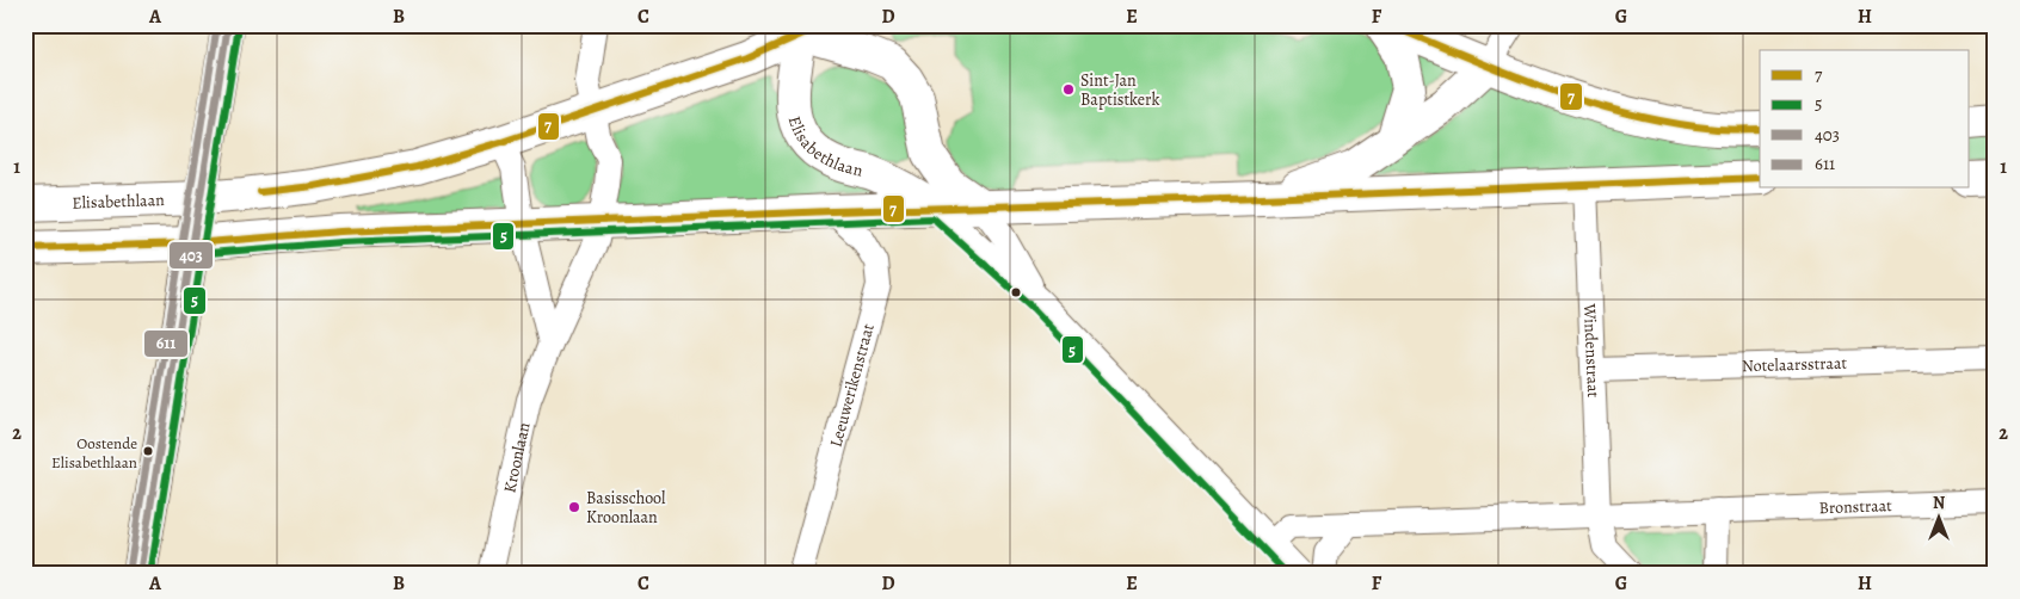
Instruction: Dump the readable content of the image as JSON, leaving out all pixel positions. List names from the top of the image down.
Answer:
{
  "streets": {
    "main road": ["Elisabethlaan"],
    "street": [
      "Windenstraat",
      "Notelaarsstraat",
      "Leeuwerikenstraat",
      "Kroonlaan",
      "Bronstraat"
    ]
  },
  "crossings": [
    ["Elisabethlaan", "Windenstraat"],
    ["Elisabethlaan", "Leeuwerikenstraat"],
    ["Elisabethlaan", "Kroonlaan"],
    ["Windenstraat", "Notelaarsstraat"],
    ["Windenstraat", "Bronstraat"]
  ],
  "places": ["Sint-Jan Baptistkerk", "Oostende Elisabethlaan", "Basisschool Kroonlaan"],
  "lines": [
    "transit line 7",
    "transit line 403",
    "transit line 611",
    "transit line 5"
  ],
  "legend": [
    "7",
    "5",
    "403",
    "611"
  ],
  "north": "top",
  "grid": {
    "columns": [
      "A",
      "B",
      "C",
      "D",
      "E",
      "F",
      "G",
      "H"
    ],
    "rows": ["1", "2"]
  }
}
